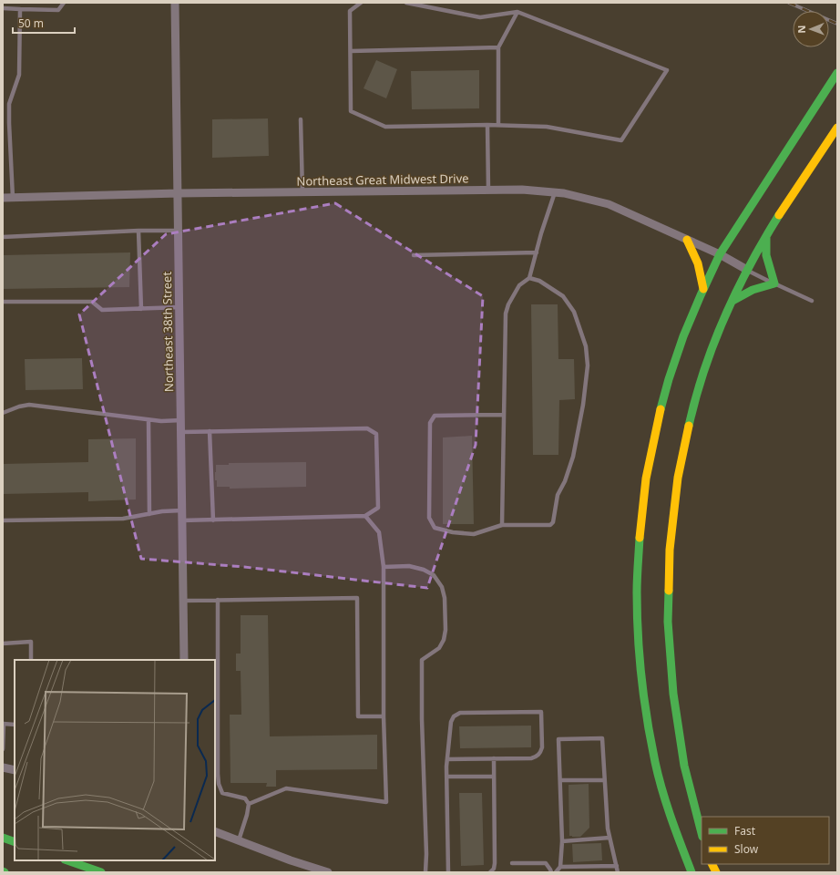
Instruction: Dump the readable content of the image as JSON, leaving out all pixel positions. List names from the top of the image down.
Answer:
{
  "streets": {
    "street": ["Northeast Great Midwest Drive", "Northeast 38th Street"]
  },
  "crossings": [
    ["Northeast Great Midwest Drive", "Northeast 38th Street"]
  ],
  "legend": ["Fast", "Slow"],
  "scale_bar": "50 m",
  "north": "left"
}
